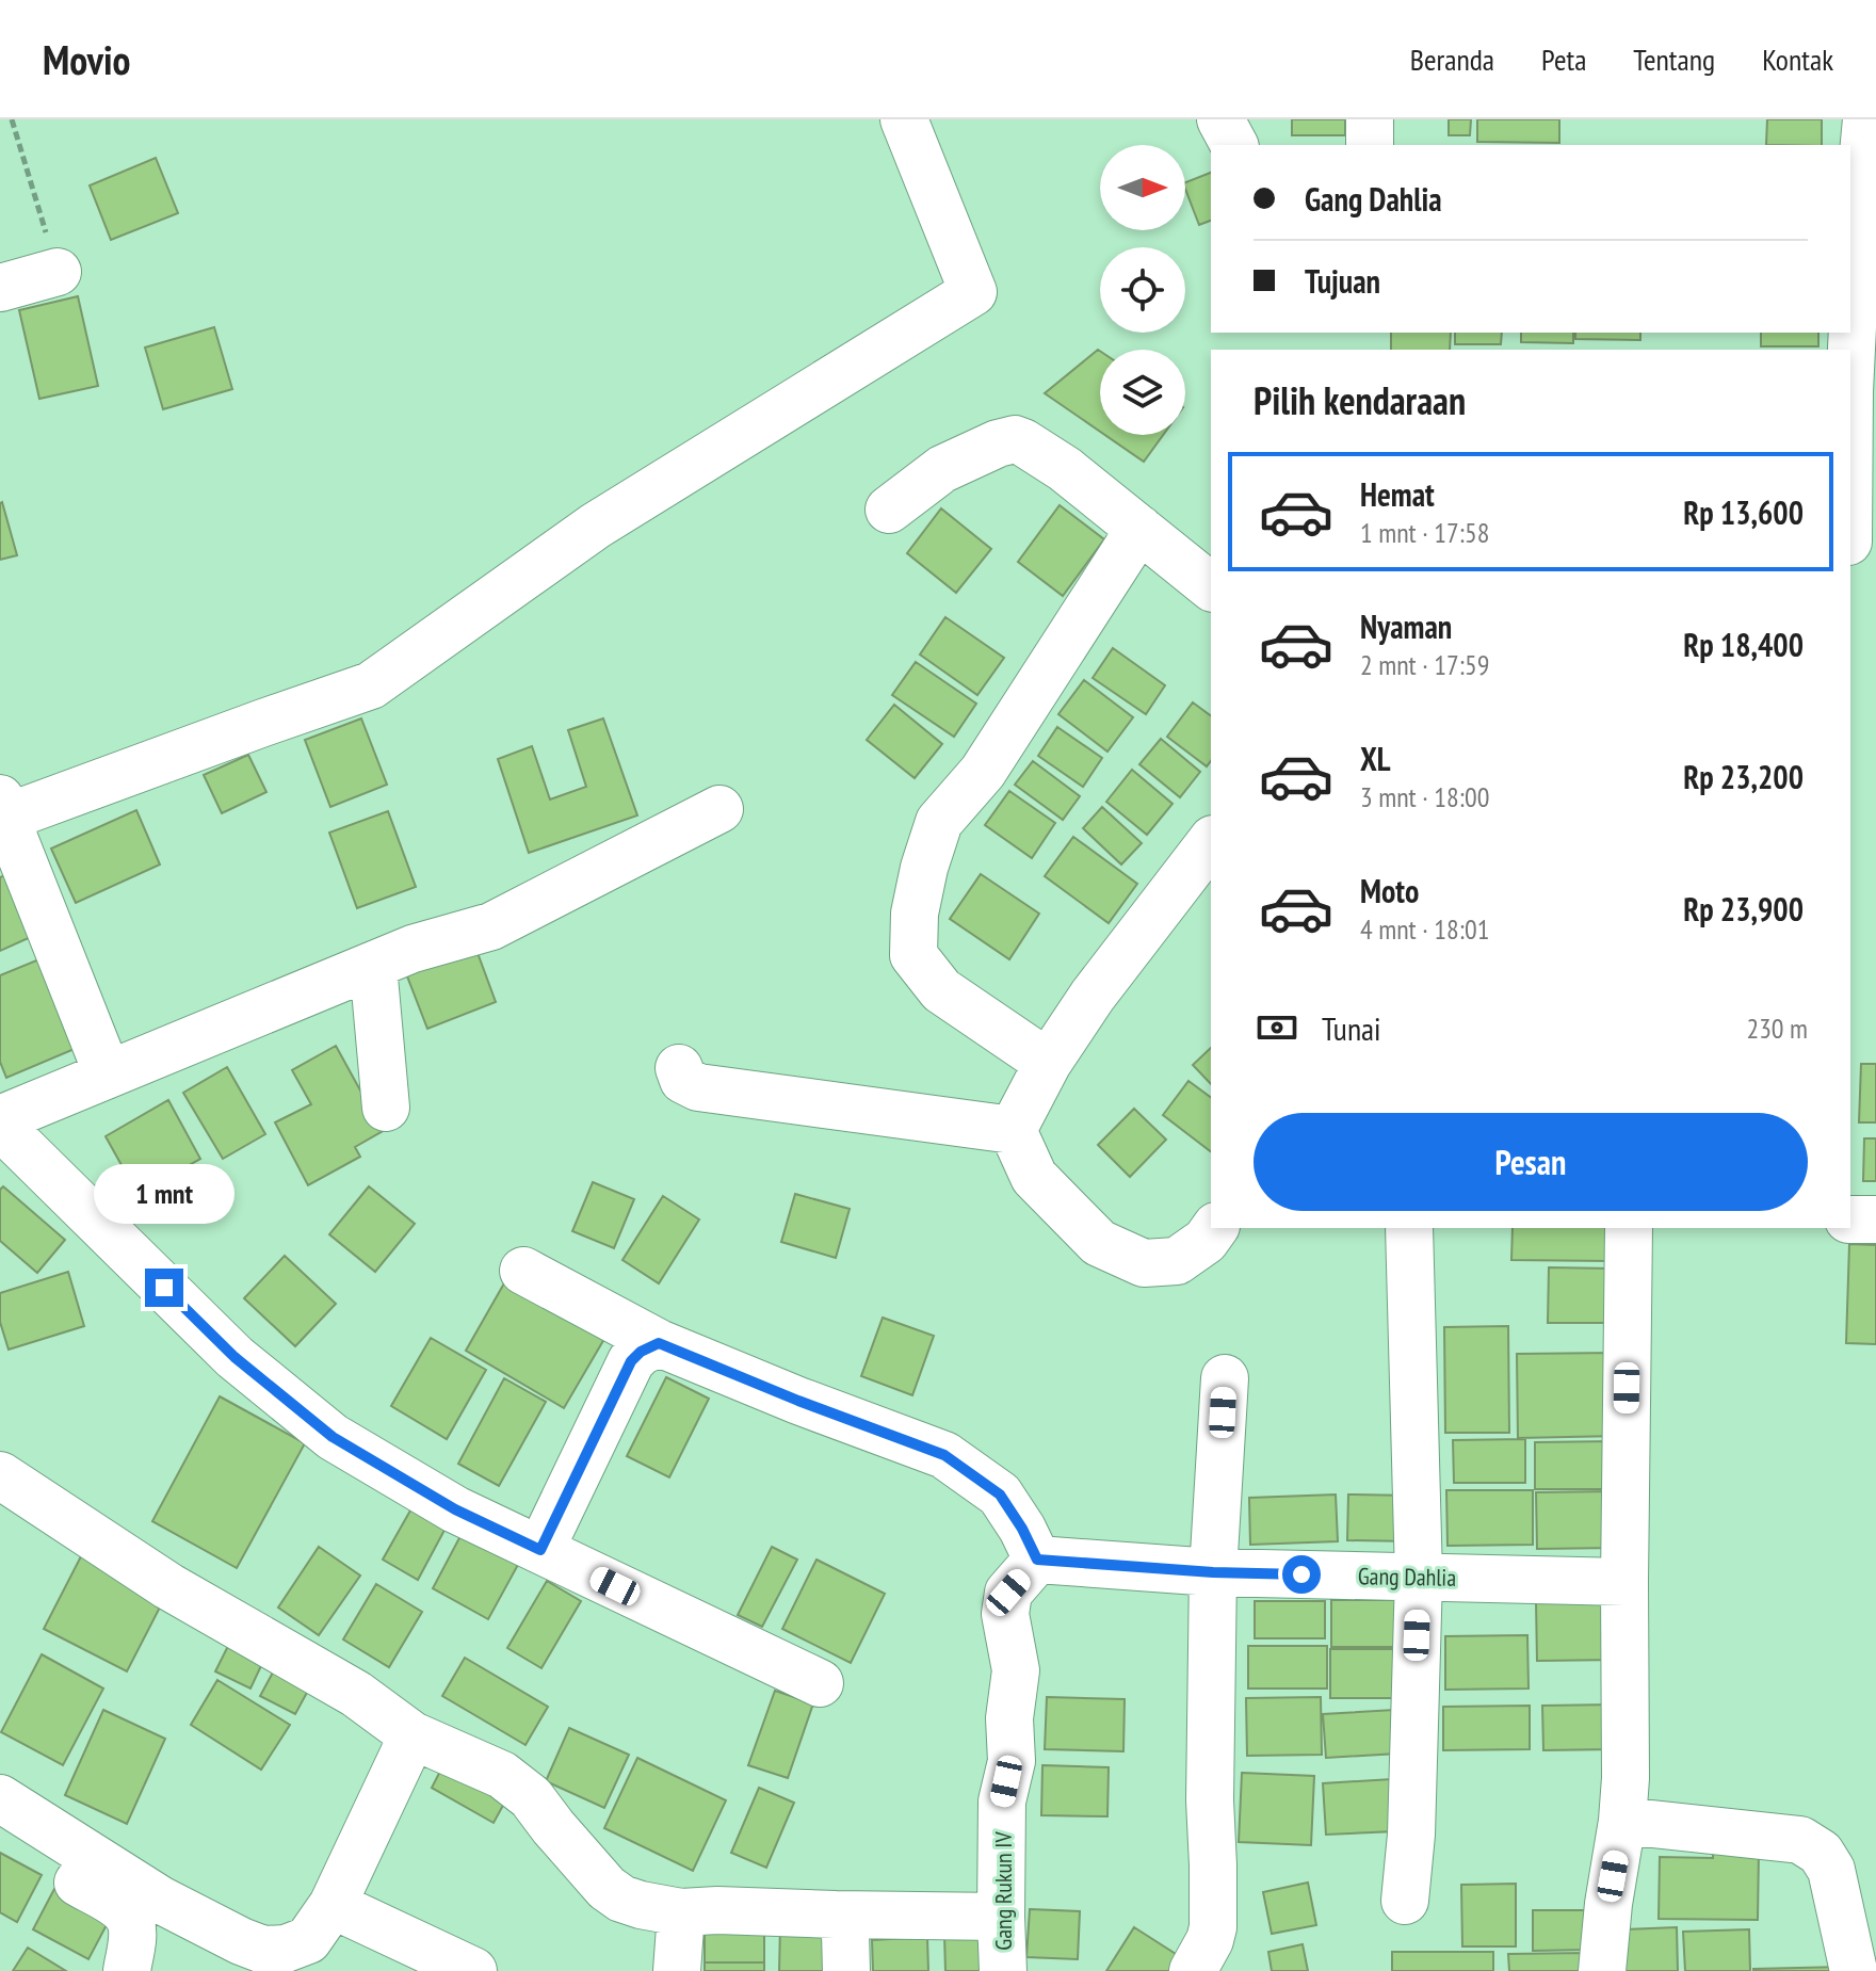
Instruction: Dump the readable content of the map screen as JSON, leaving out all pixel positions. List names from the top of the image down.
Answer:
{
  "streets": {
    "street": ["Gang Dahlia", "Gang Rukun IV"]
  },
  "crossings": [
    ["Gang Dahlia", "Gang Rukun IV"]
  ],
  "north": "right",
  "page": {
    "header": "Movio",
    "nav": [
      "Beranda",
      "Peta",
      "Tentang",
      "Kontak"
    ],
    "banner": ["Gang Dahlia", "Tujuan"],
    "heading": "Pilih kendaraan",
    "list": [
      {
        "name": "Hemat",
        "note": "1 mnt · 17:58",
        "value": "Rp 13,600"
      },
      {
        "name": "Nyaman",
        "note": "2 mnt · 17:59",
        "value": "Rp 18,400"
      },
      {
        "name": "XL",
        "note": "3 mnt · 18:00",
        "value": "Rp 23,200"
      },
      {
        "name": "Moto",
        "note": "4 mnt · 18:01",
        "value": "Rp 23,900"
      }
    ],
    "pay": ["Tunai", "230 m"],
    "buttons": "Pesan",
    "bubble": "1 mnt"
  }
}
